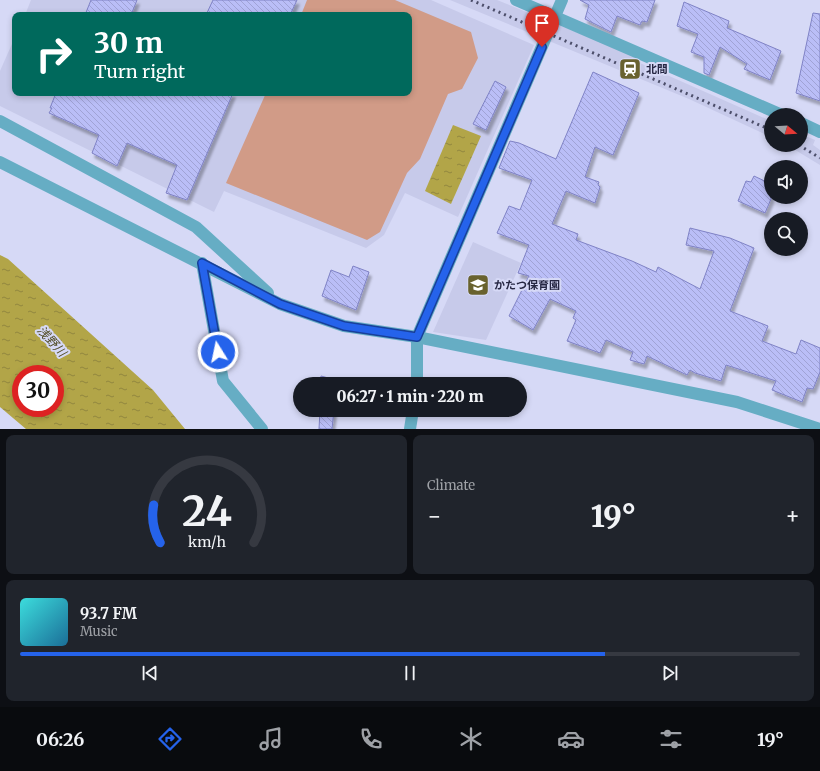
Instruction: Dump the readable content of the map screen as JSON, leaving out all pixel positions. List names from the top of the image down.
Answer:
{
  "water": ["浅野川"],
  "places": {
    "station": ["北間"],
    "school or university": ["かたつ保育園"]
  },
  "north": "right",
  "page": {
    "turn": ["30 m", "Turn right"],
    "limit": "30",
    "trip": "06:27 · 1 min · 220 m",
    "tile": "Climate",
    "heat": ["−", "19°", "+"],
    "song": ["93.7 FM", "Music"],
    "tabs": ["06:26", "19°"],
    "gauge": ["24", "km/h"]
  }
}
